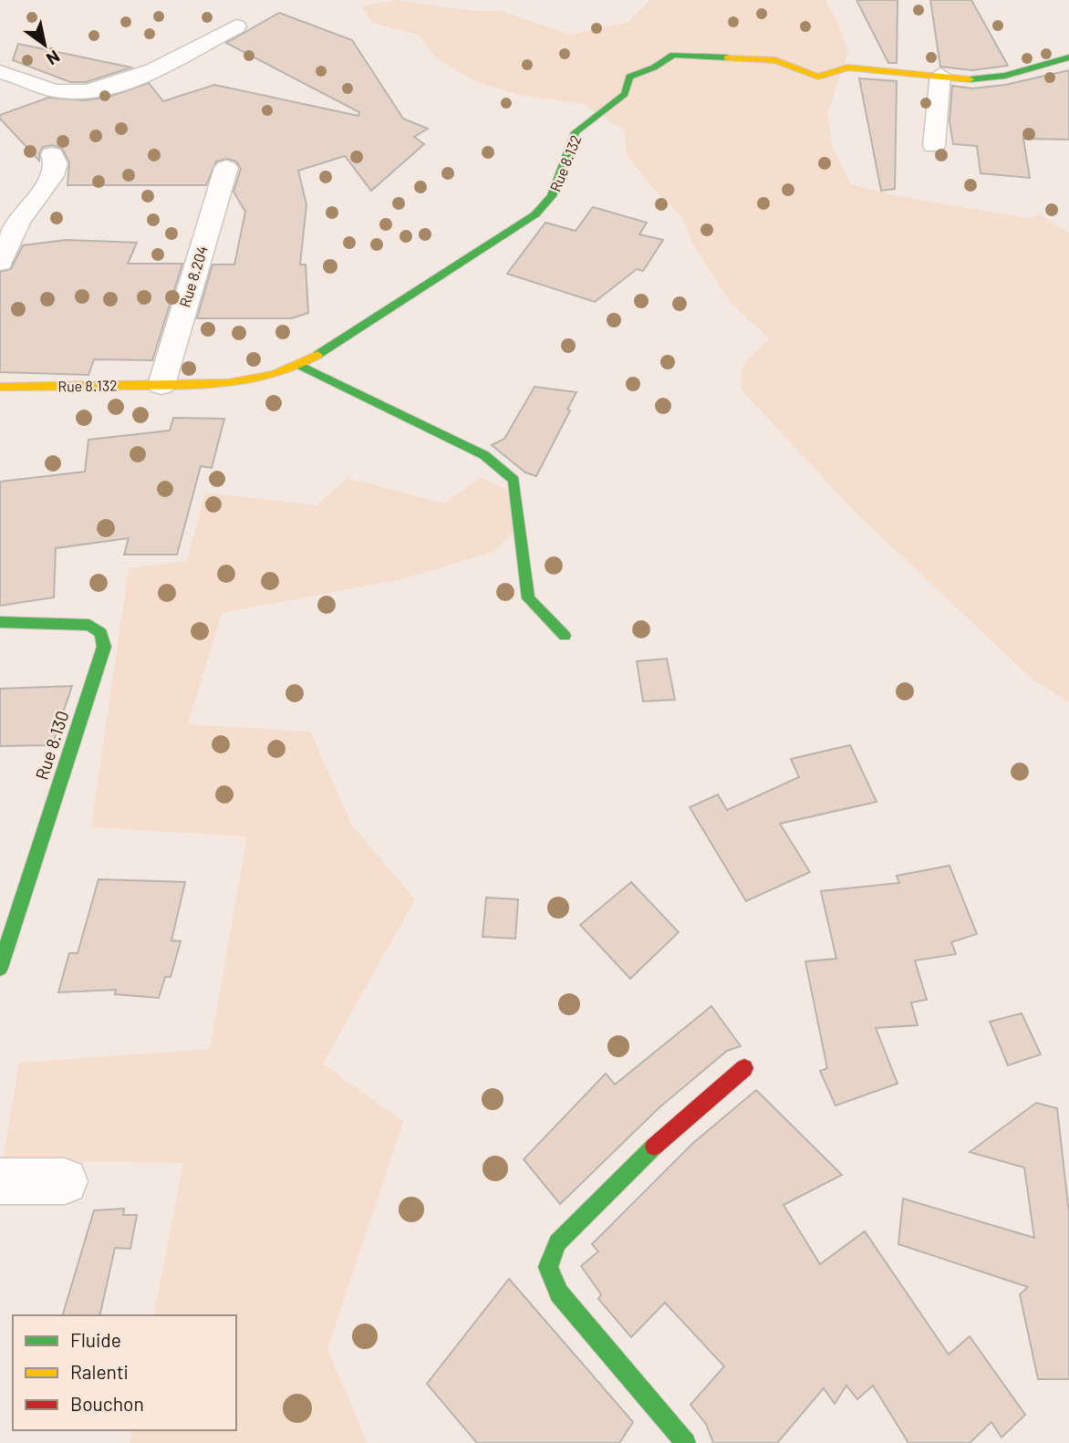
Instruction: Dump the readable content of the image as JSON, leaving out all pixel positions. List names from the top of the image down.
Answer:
{
  "streets": {
    "street": ["Rue 8.132", "Rue 8.204", "Rue 8.130"]
  },
  "crossings": [
    ["Rue 8.132", "Rue 8.204"]
  ],
  "legend": ["Fluide", "Ralenti", "Bouchon"],
  "north": "bottom right"
}
